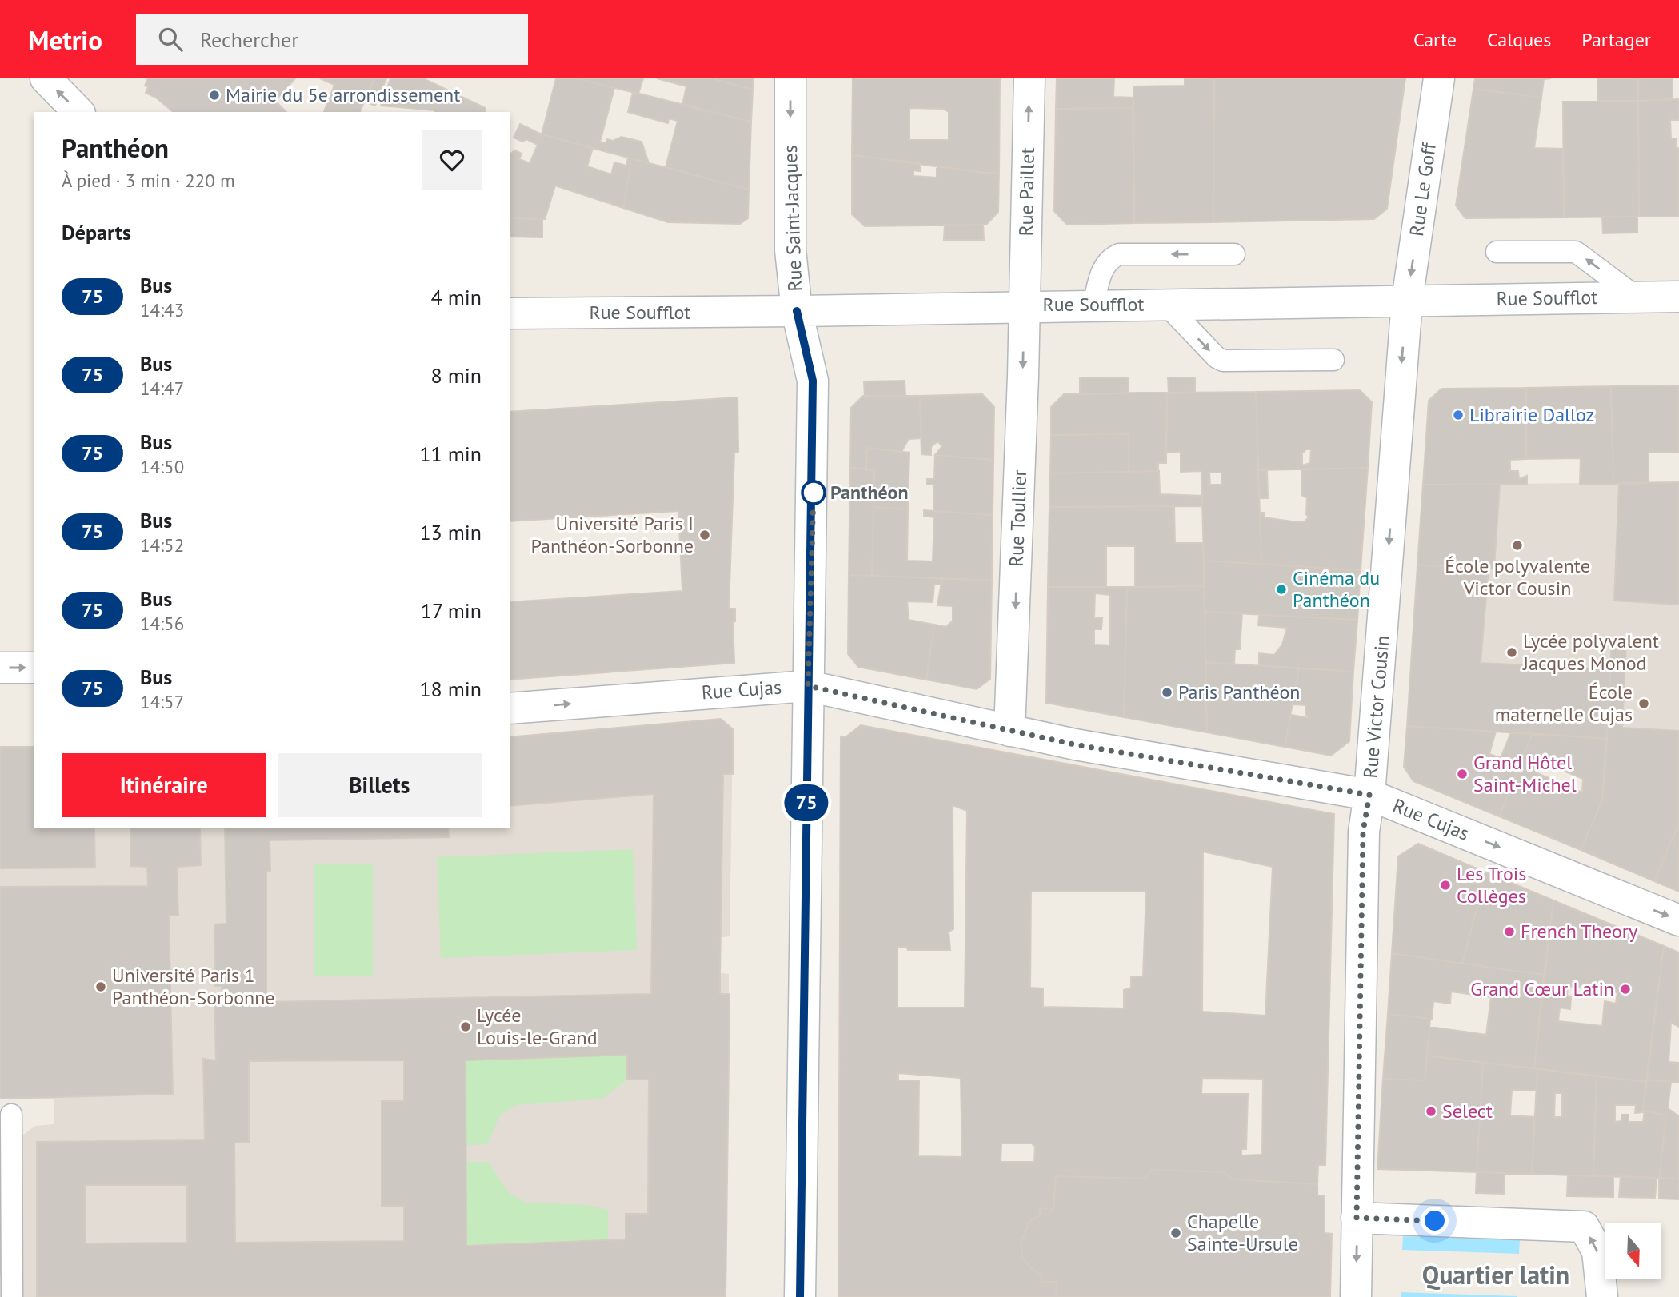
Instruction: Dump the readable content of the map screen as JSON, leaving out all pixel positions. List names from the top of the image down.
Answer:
{
  "streets": {
    "street": [
      "Rue Le Goff",
      "Rue Paillet",
      "Rue Saint-Jacques",
      "Rue Soufflot",
      "Rue Toullier",
      "Rue Cujas",
      "Rue Victor Cousin"
    ]
  },
  "crossings": [
    ["Rue Le Goff", "Rue Soufflot"],
    ["Rue Le Goff", "Rue Victor Cousin"],
    ["Rue Paillet", "Rue Soufflot"],
    ["Rue Paillet", "Rue Toullier"],
    ["Rue Saint-Jacques", "Rue Soufflot"],
    ["Rue Saint-Jacques", "Rue Cujas"],
    ["Rue Soufflot", "Rue Toullier"],
    ["Rue Soufflot", "Rue Victor Cousin"],
    ["Rue Toullier", "Rue Cujas"],
    ["Rue Cujas", "Rue Victor Cousin"]
  ],
  "one_way": [
    "Rue Le Goff",
    "Rue Paillet",
    "Rue Toullier",
    "Rue Cujas",
    "Rue Victor Cousin"
  ],
  "districts": ["Quartier latin"],
  "places": [
    "Mairie du 5e arrondissement",
    "Librairie Dalloz",
    "Panthéon",
    "Université Paris I Panthéon-Sorbonne",
    "École polyvalente Victor Cousin",
    "Cinéma du Panthéon",
    "Lycée polyvalent Jacques Monod",
    "Paris Panthéon",
    "École maternelle Cujas",
    "Grand Hôtel Saint-Michel",
    "Les Trois Collèges",
    "French Theory",
    "Université Paris 1 Panthéon-Sorbonne",
    "Grand Cœur Latin",
    "Lycée Louis-le-Grand",
    "Select",
    "Chapelle Sainte-Ursule"
  ],
  "lines": ["bus line 75"],
  "north": "bottom",
  "page": {
    "header": "Metrio",
    "search": "Rechercher",
    "nav": ["Carte", "Calques", "Partager"],
    "on_map": "75",
    "heading": [
      ["Panthéon", "À pied · 3 min · 220 m"],
      "Départs"
    ],
    "list": [
      {
        "mark": "75",
        "name": "Bus",
        "note": "14:43",
        "value": "4 min"
      },
      {
        "mark": "75",
        "name": "Bus",
        "note": "14:47",
        "value": "8 min"
      },
      {
        "mark": "75",
        "name": "Bus",
        "note": "14:50",
        "value": "11 min"
      },
      {
        "mark": "75",
        "name": "Bus",
        "note": "14:52",
        "value": "13 min"
      },
      {
        "mark": "75",
        "name": "Bus",
        "note": "14:56",
        "value": "17 min"
      },
      {
        "mark": "75",
        "name": "Bus",
        "note": "14:57",
        "value": "18 min"
      }
    ],
    "buttons": ["Itinéraire", "Billets"]
  }
}
